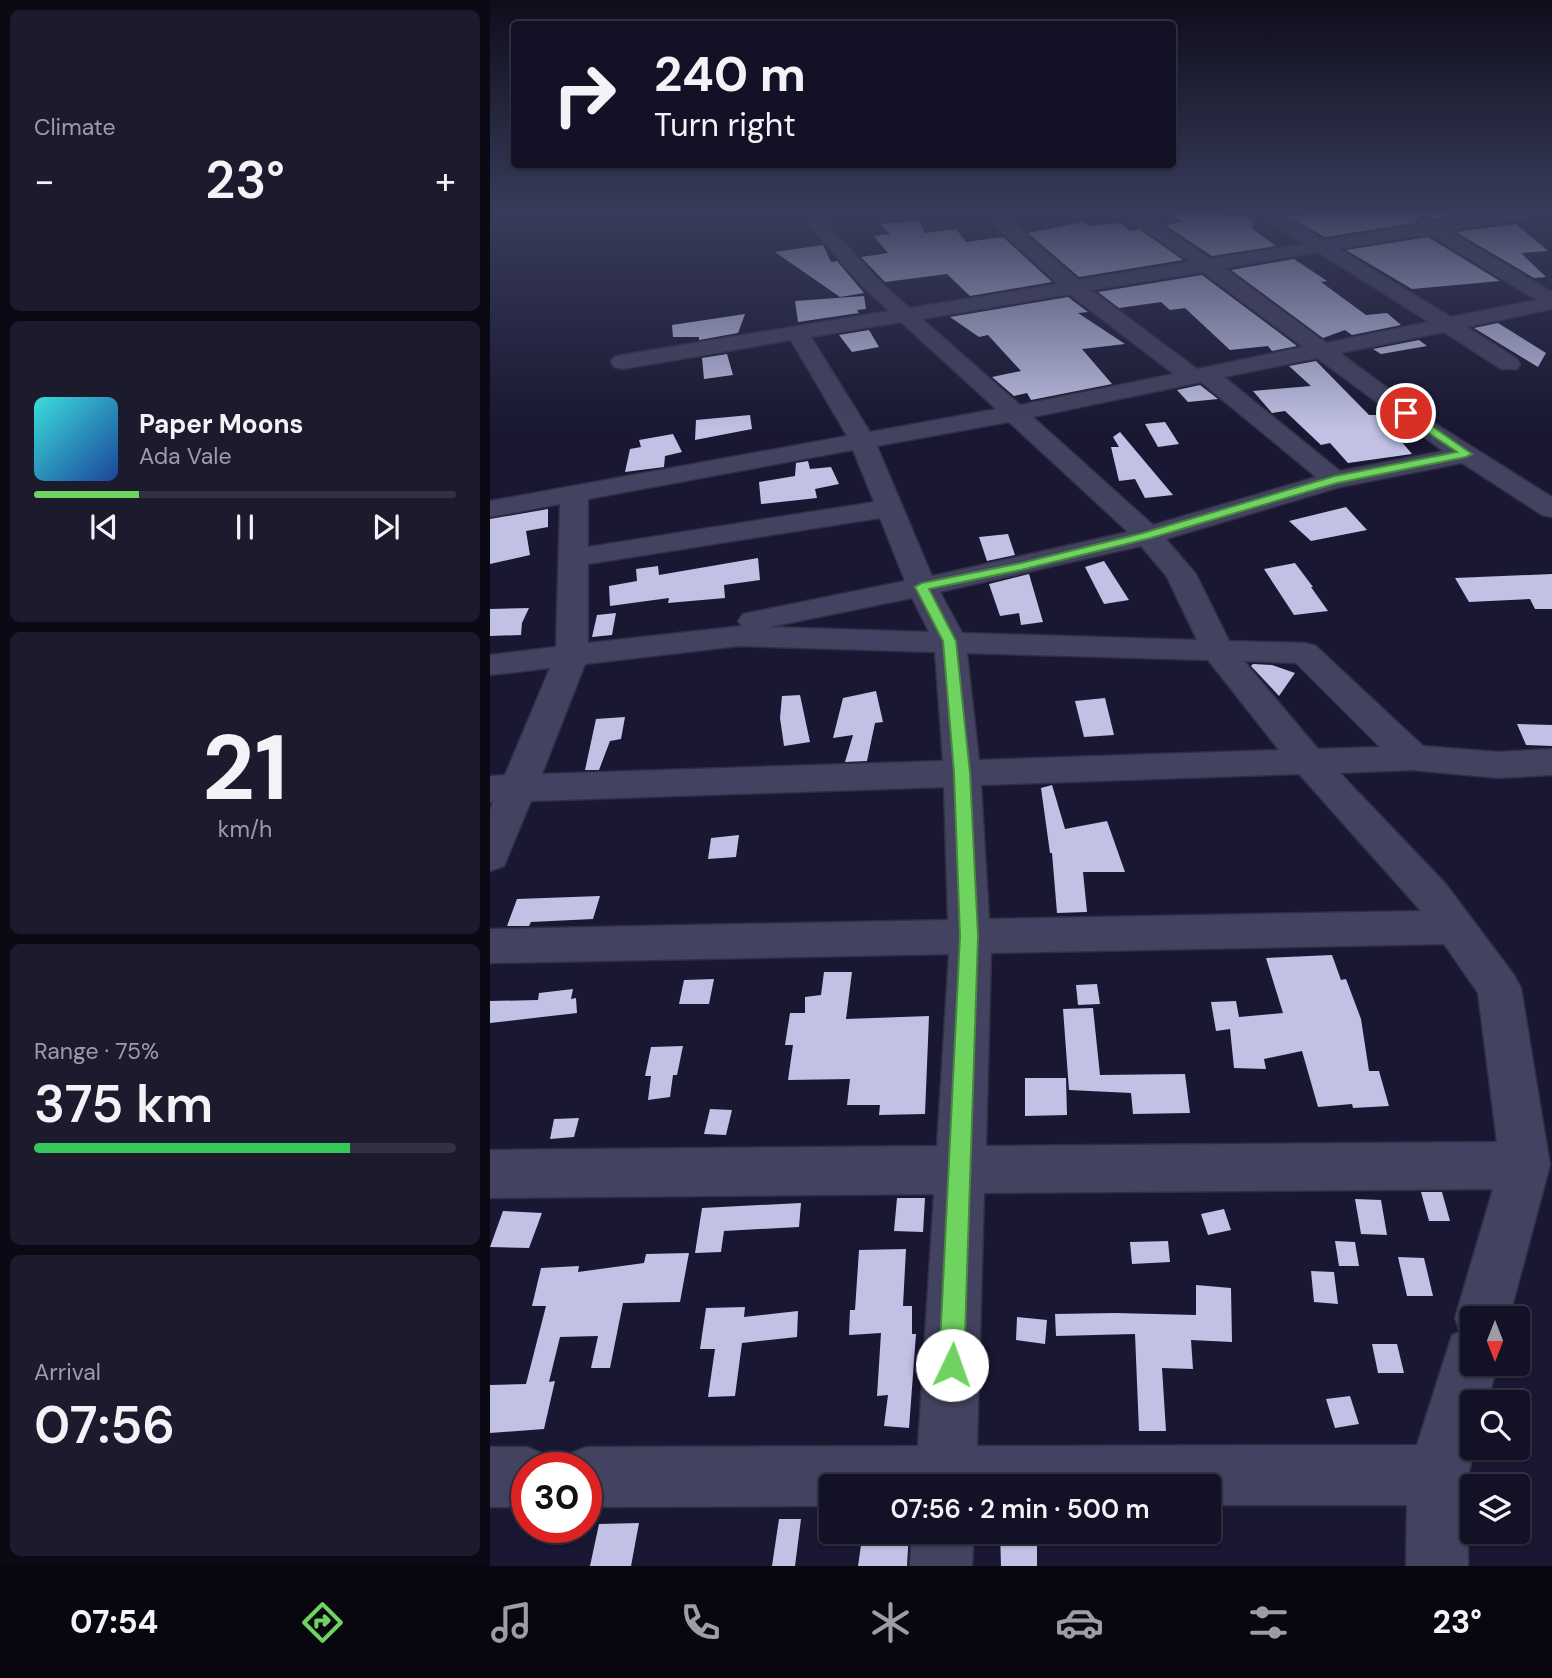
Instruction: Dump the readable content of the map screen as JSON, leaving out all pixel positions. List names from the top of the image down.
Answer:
{
  "north": "bottom",
  "page": {
    "tile": [
      "Climate",
      ["21", "km/h"],
      ["Range · 75%", "375 km"],
      ["Arrival", "07:56"]
    ],
    "turn": ["240 m", "Turn right"],
    "heat": ["−", "23°", "+"],
    "song": ["Paper Moons", "Ada Vale"],
    "limit": "30",
    "trip": "07:56 · 2 min · 500 m",
    "tabs": ["07:54", "23°"]
  }
}
